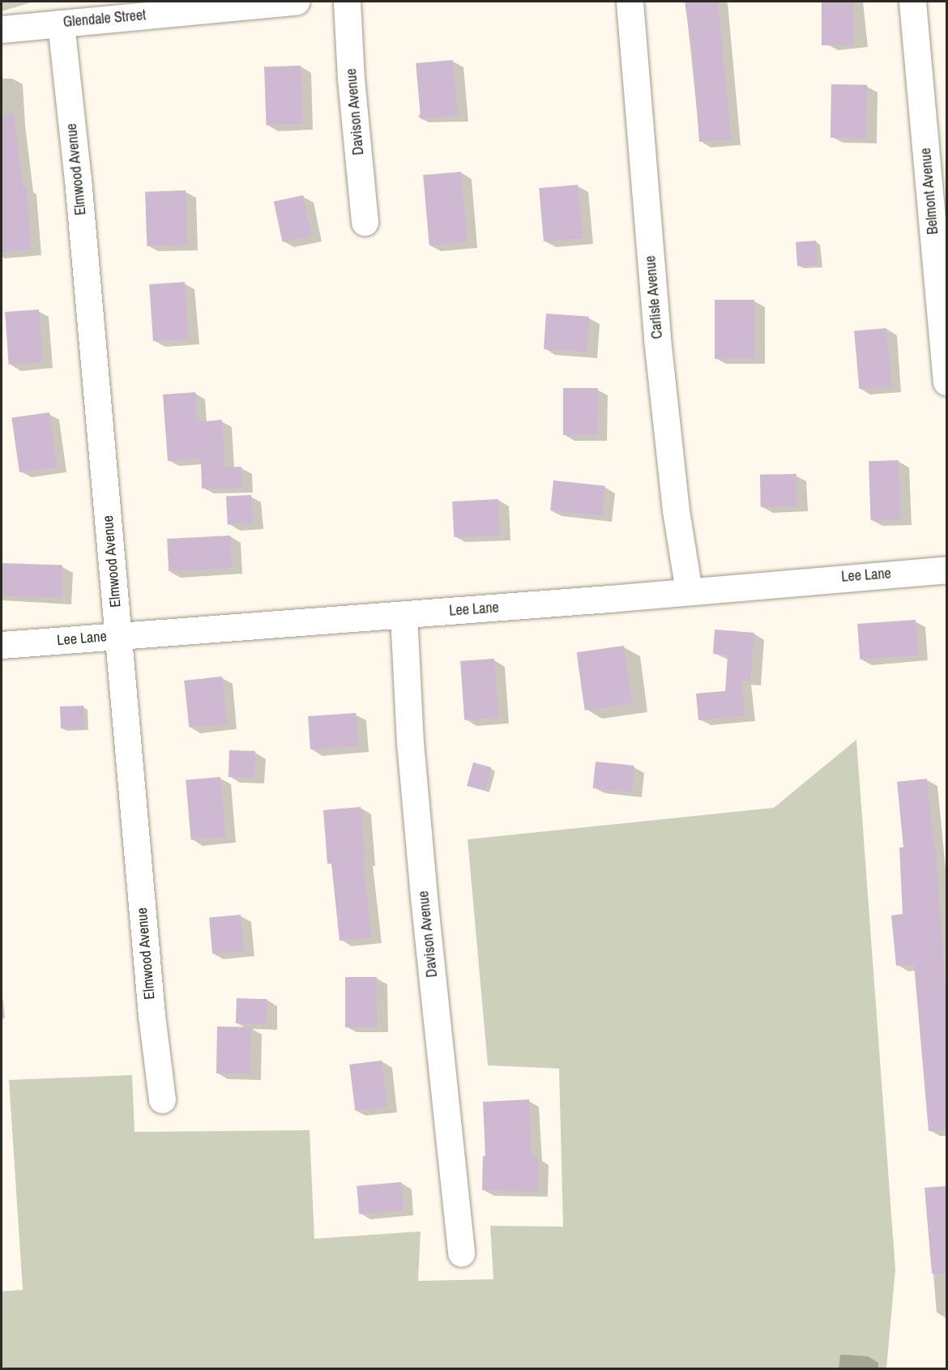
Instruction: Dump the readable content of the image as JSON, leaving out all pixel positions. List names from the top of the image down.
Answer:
{
  "streets": {
    "street": [
      "Glendale Street",
      "Davison Avenue",
      "Elmwood Avenue",
      "Belmont Avenue",
      "Carlisle Avenue",
      "Lee Lane"
    ]
  },
  "crossings": [
    ["Glendale Street", "Elmwood Avenue"],
    ["Davison Avenue", "Lee Lane"],
    ["Elmwood Avenue", "Lee Lane"],
    ["Carlisle Avenue", "Lee Lane"]
  ]
}
